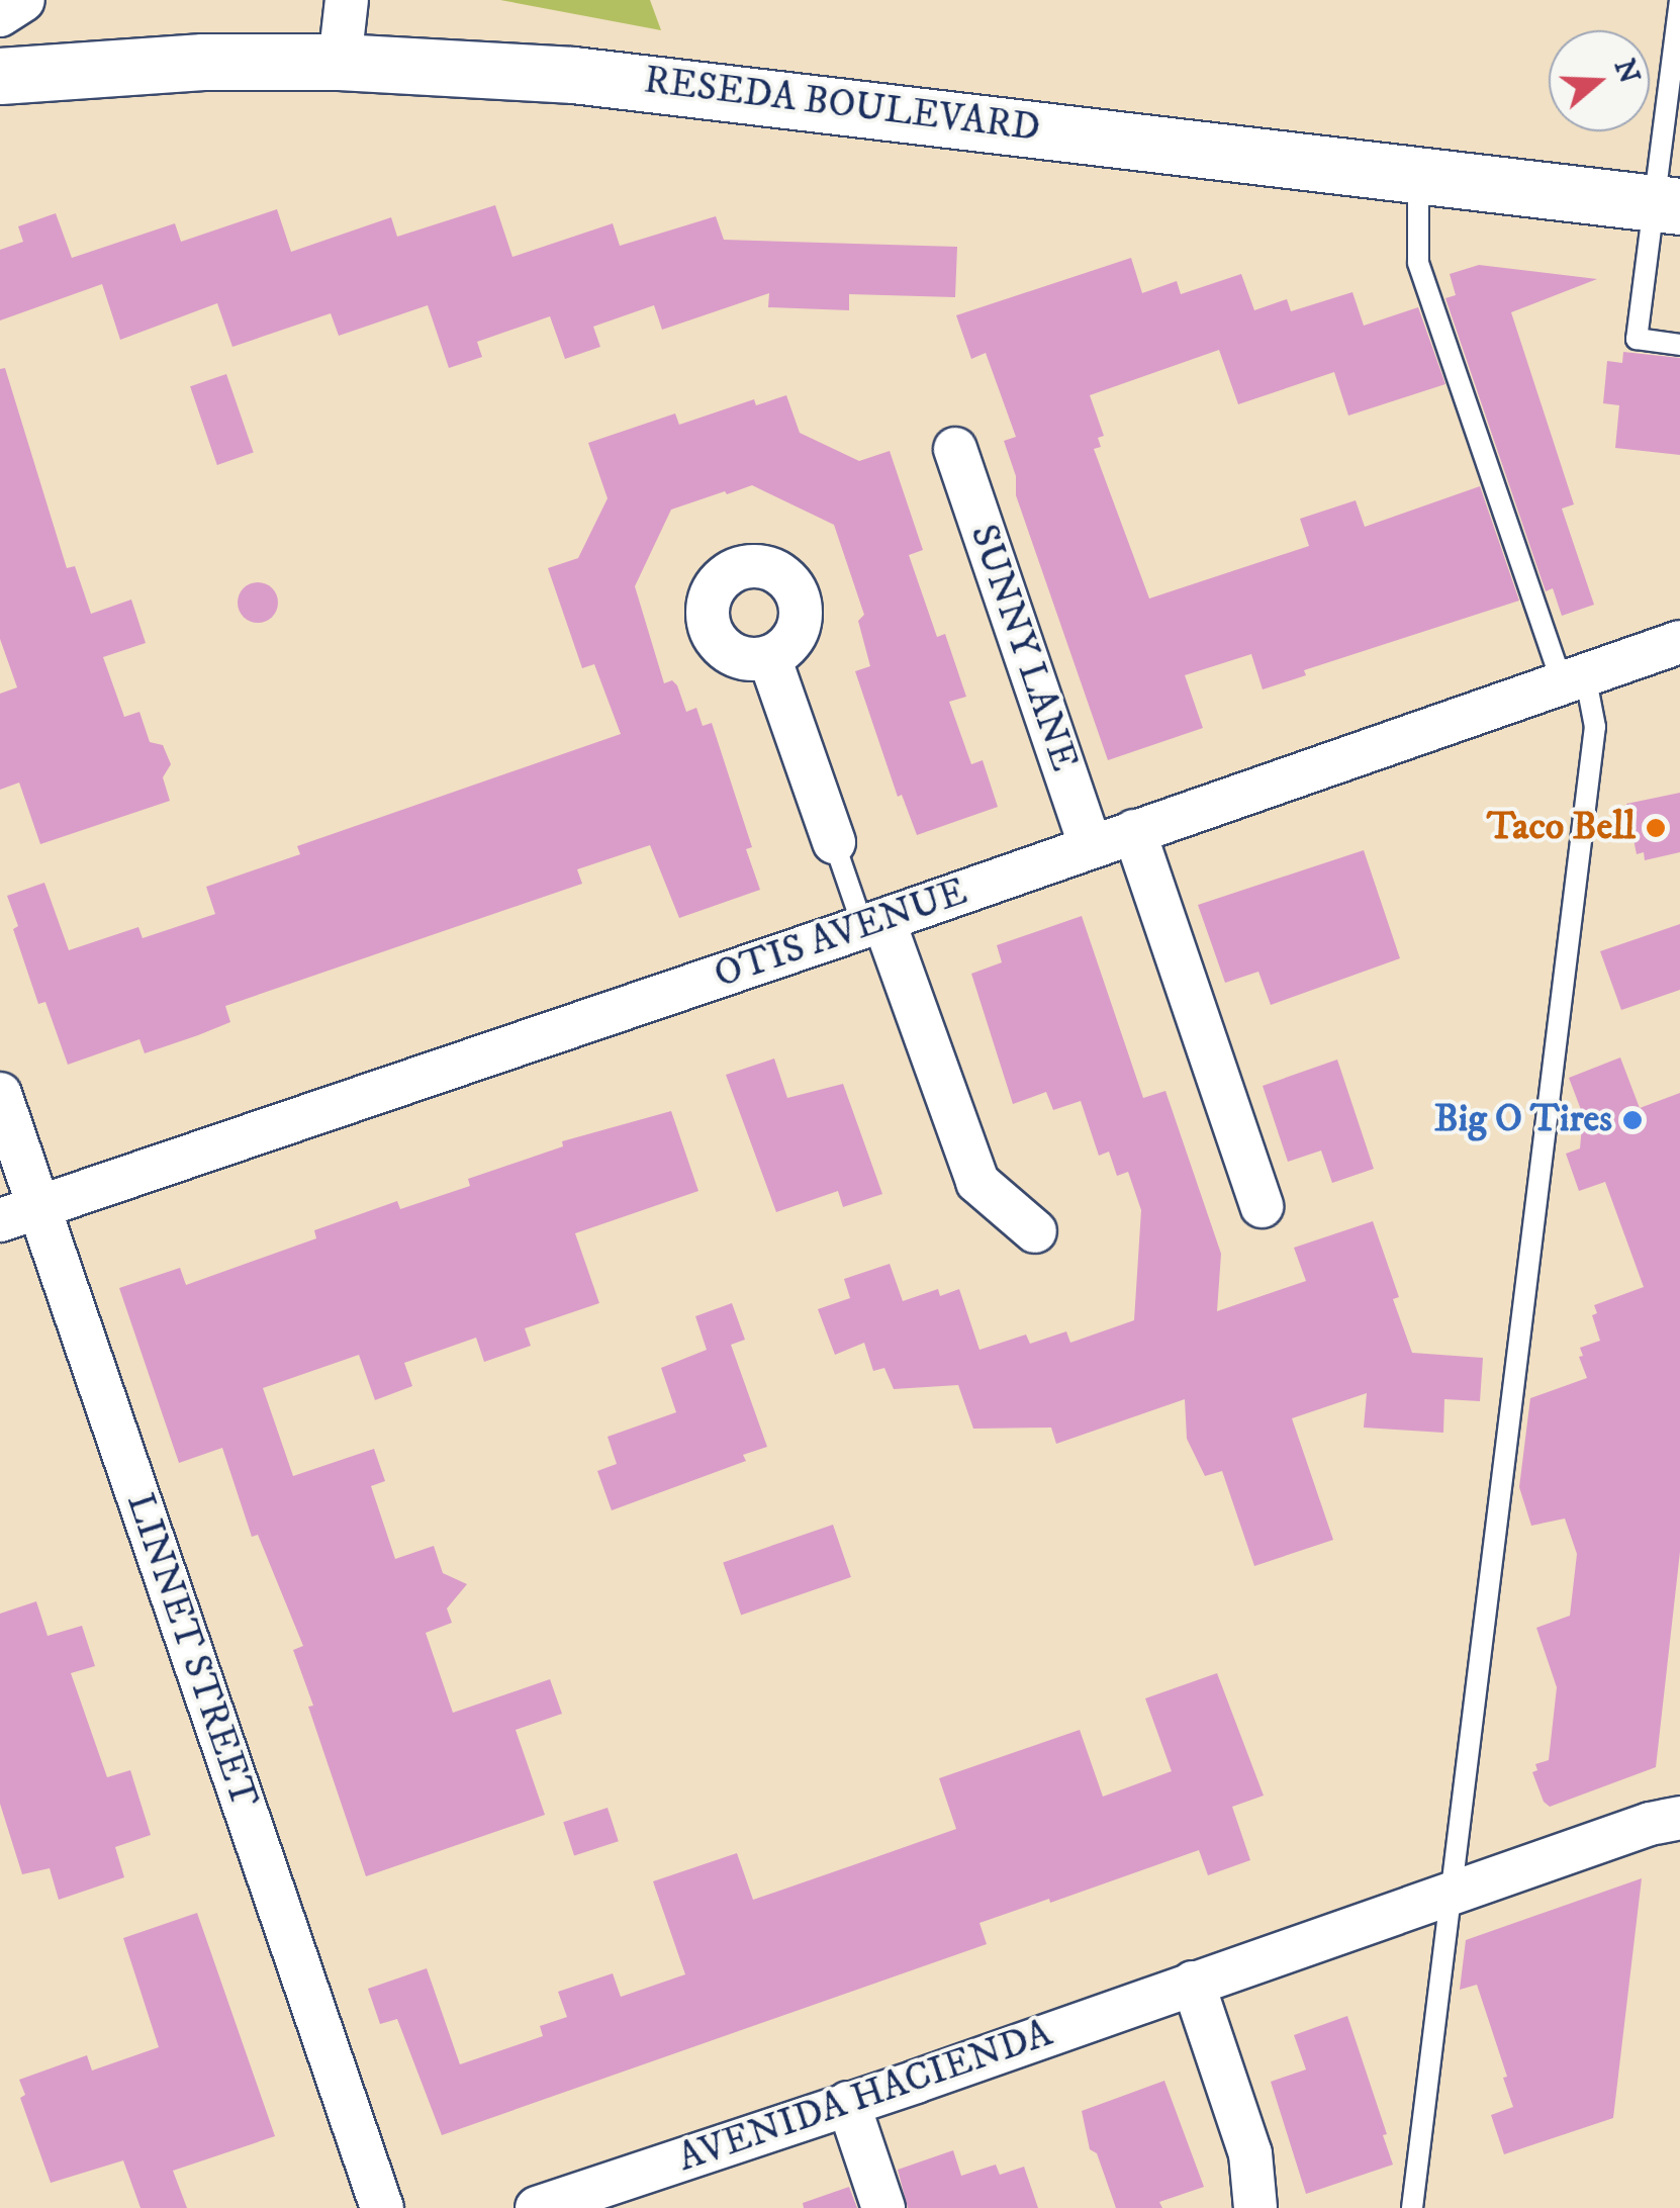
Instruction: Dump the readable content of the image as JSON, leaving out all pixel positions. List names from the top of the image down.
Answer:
{
  "streets": {
    "main road": ["RESEDA BOULEVARD"],
    "street": [
      "SUNNY LANE",
      "OTIS AVENUE",
      "LINNET STREET",
      "AVENIDA HACIENDA"
    ]
  },
  "crossings": [
    ["SUNNY LANE", "OTIS AVENUE"],
    ["OTIS AVENUE", "LINNET STREET"]
  ],
  "places": ["Taco Bell", "Big O Tires"],
  "north": "right"
}
